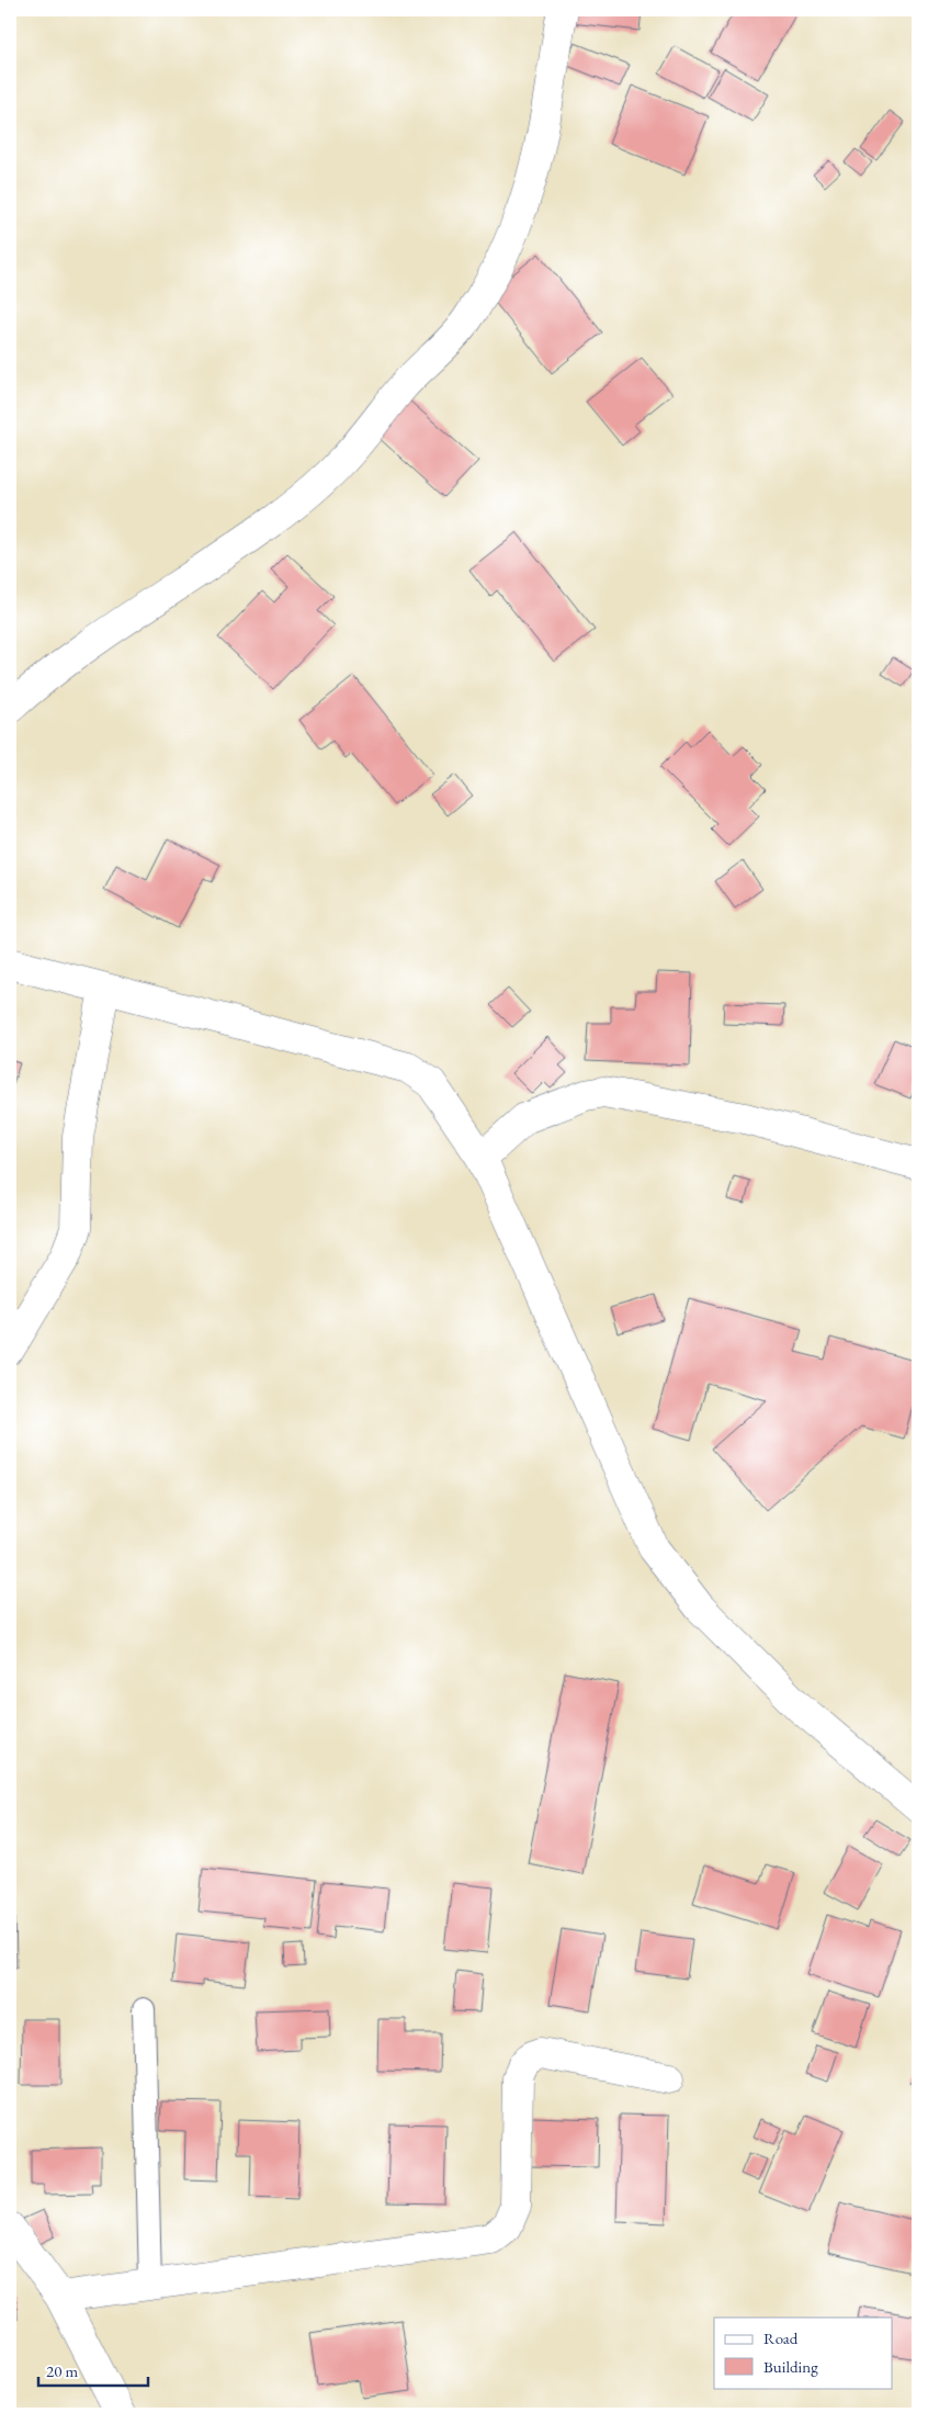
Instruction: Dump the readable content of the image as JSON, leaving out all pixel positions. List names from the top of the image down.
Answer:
{
  "legend": ["Road", "Building"],
  "scale_bar": "20 m"
}
